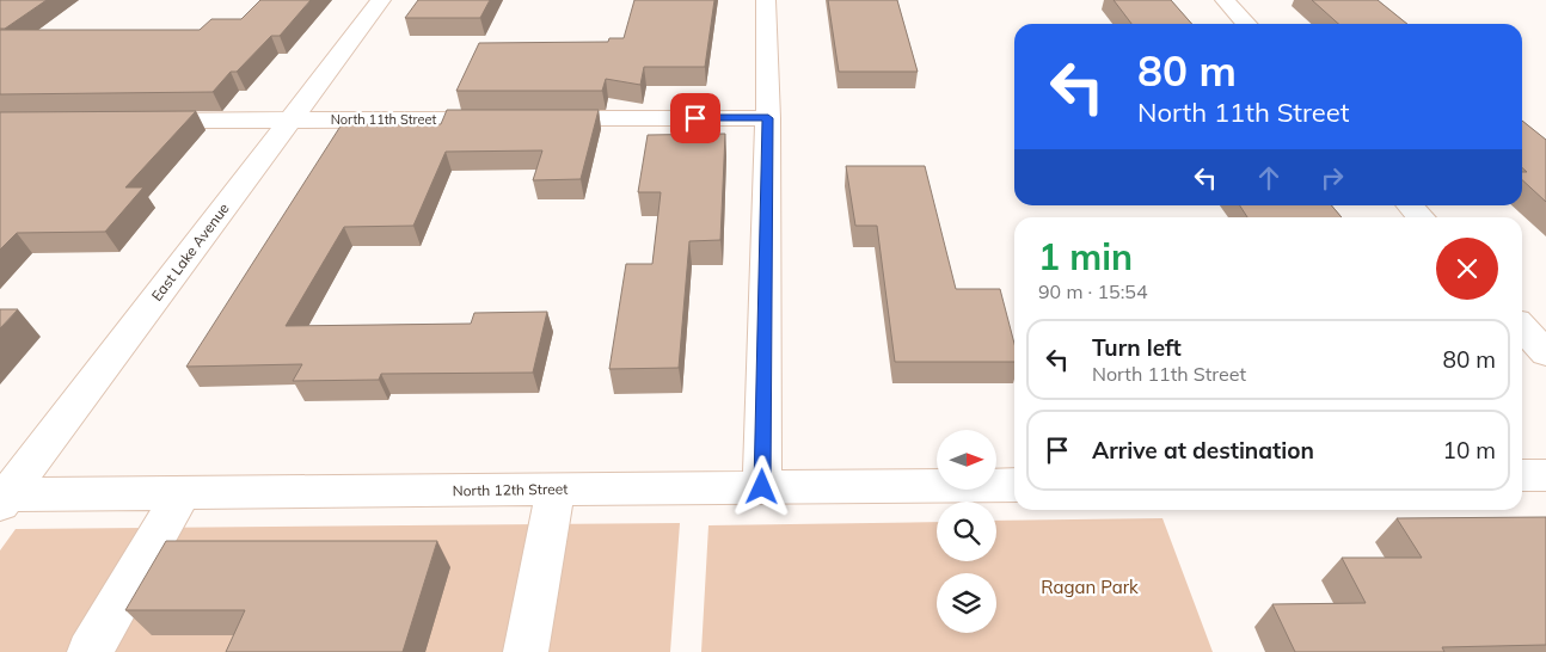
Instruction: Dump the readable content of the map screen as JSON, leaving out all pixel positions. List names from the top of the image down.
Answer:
{
  "streets": {
    "street": ["North 11th Street", "East Lake Avenue", "North 12th Street"]
  },
  "crossings": [
    ["North 11th Street", "East Lake Avenue"],
    ["East Lake Avenue", "North 12th Street"]
  ],
  "parks": ["Ragan Park"],
  "north": "right",
  "page": {
    "turn": ["80 m", "North 11th Street"],
    "heading": ["1 min", "90 m · 15:54"],
    "list": [
      {
        "name": "Turn left",
        "note": "North 11th Street",
        "value": "80 m"
      },
      {
        "name": "Arrive at destination",
        "value": "10 m"
      }
    ]
  }
}
